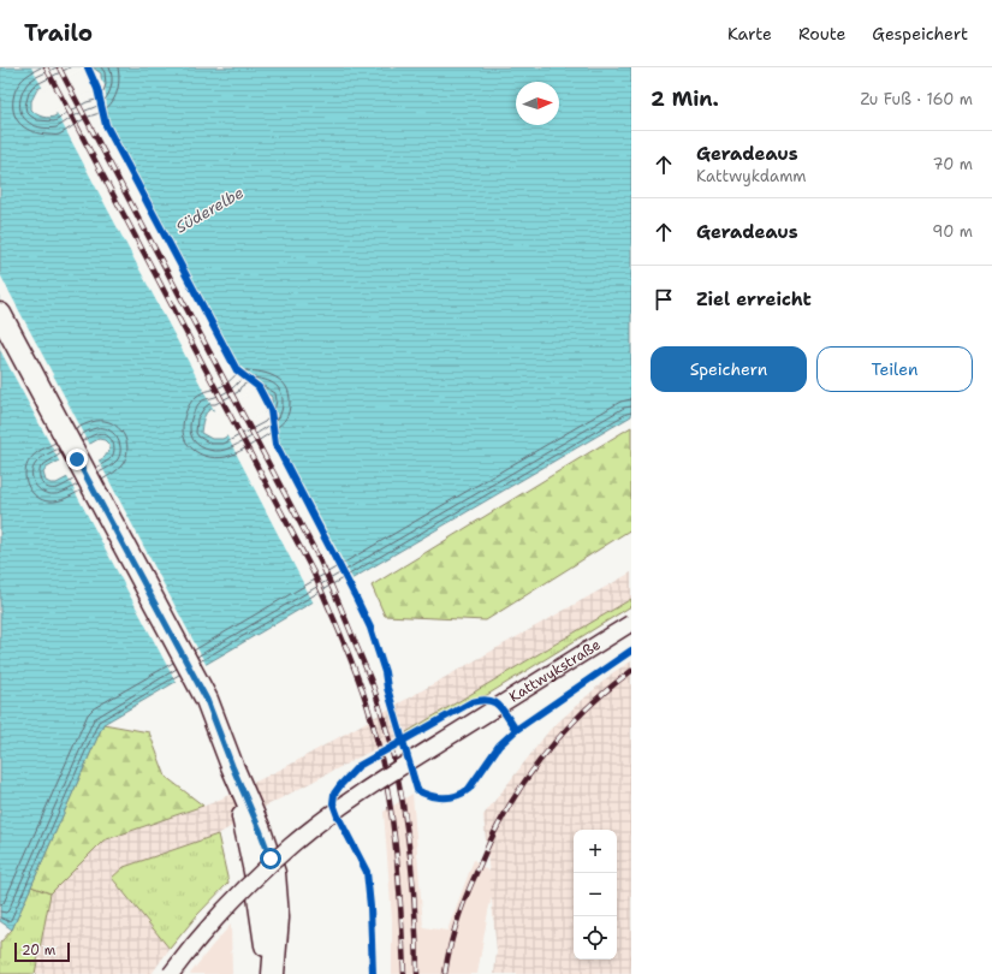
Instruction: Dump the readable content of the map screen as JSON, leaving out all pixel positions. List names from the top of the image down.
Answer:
{
  "streets": {
    "street": ["Kattwykstraße"]
  },
  "water": ["Süderelbe"],
  "scale_bar": "20 m",
  "north": "right",
  "page": {
    "header": "Trailo",
    "nav": ["Karte", "Route", "Gespeichert"],
    "heading": ["2 Min.", "Zu Fuß · 160 m"],
    "list": [
      ["Geradeaus", "Kattwykdamm", "70 m"],
      ["Geradeaus", "90 m"],
      "Ziel erreicht"
    ],
    "buttons": ["Speichern", "Teilen"],
    "map_buttons": ["+", "−"],
    "scale": "20 m"
  }
}
